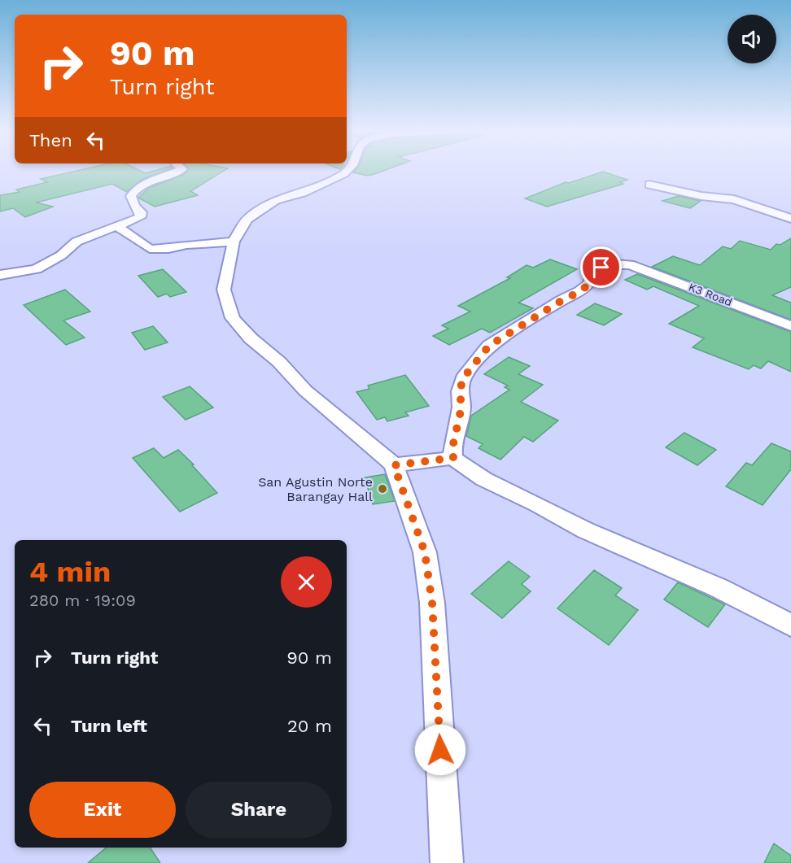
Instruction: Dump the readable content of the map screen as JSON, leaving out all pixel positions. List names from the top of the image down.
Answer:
{
  "streets": {
    "street": ["K3 Road"]
  },
  "places": ["San Agustin Norte Barangay Hall"],
  "page": {
    "turn": ["90 m", "Turn right"],
    "then": "Then",
    "heading": ["4 min", "280 m · 19:09"],
    "list": [
      {
        "name": "Turn right",
        "value": "90 m"
      },
      {
        "name": "Turn left",
        "value": "20 m"
      }
    ],
    "buttons": ["Exit", "Share"]
  }
}
